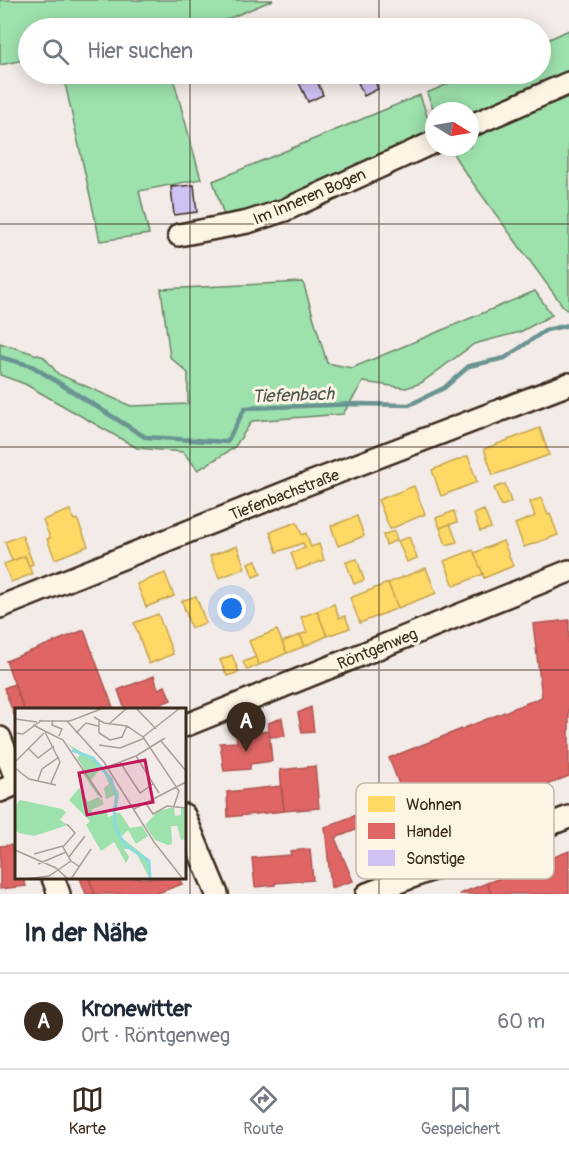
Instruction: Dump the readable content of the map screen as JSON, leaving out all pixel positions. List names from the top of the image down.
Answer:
{
  "streets": {
    "street": ["Im Inneren Bogen", "Tiefenbachstraße", "Röntgenweg"]
  },
  "water": ["Tiefenbach"],
  "legend": ["Wohnen", "Handel", "Sonstige"],
  "north": "right",
  "page": {
    "search": "Hier suchen",
    "pins": "A",
    "heading": "In der Nähe",
    "list": [
      {
        "mark": "A",
        "name": "Kronewitter",
        "note": "Ort · Röntgenweg",
        "value": "60 m"
      }
    ],
    "nav": ["Karte", "Route", "Gespeichert"]
  }
}
